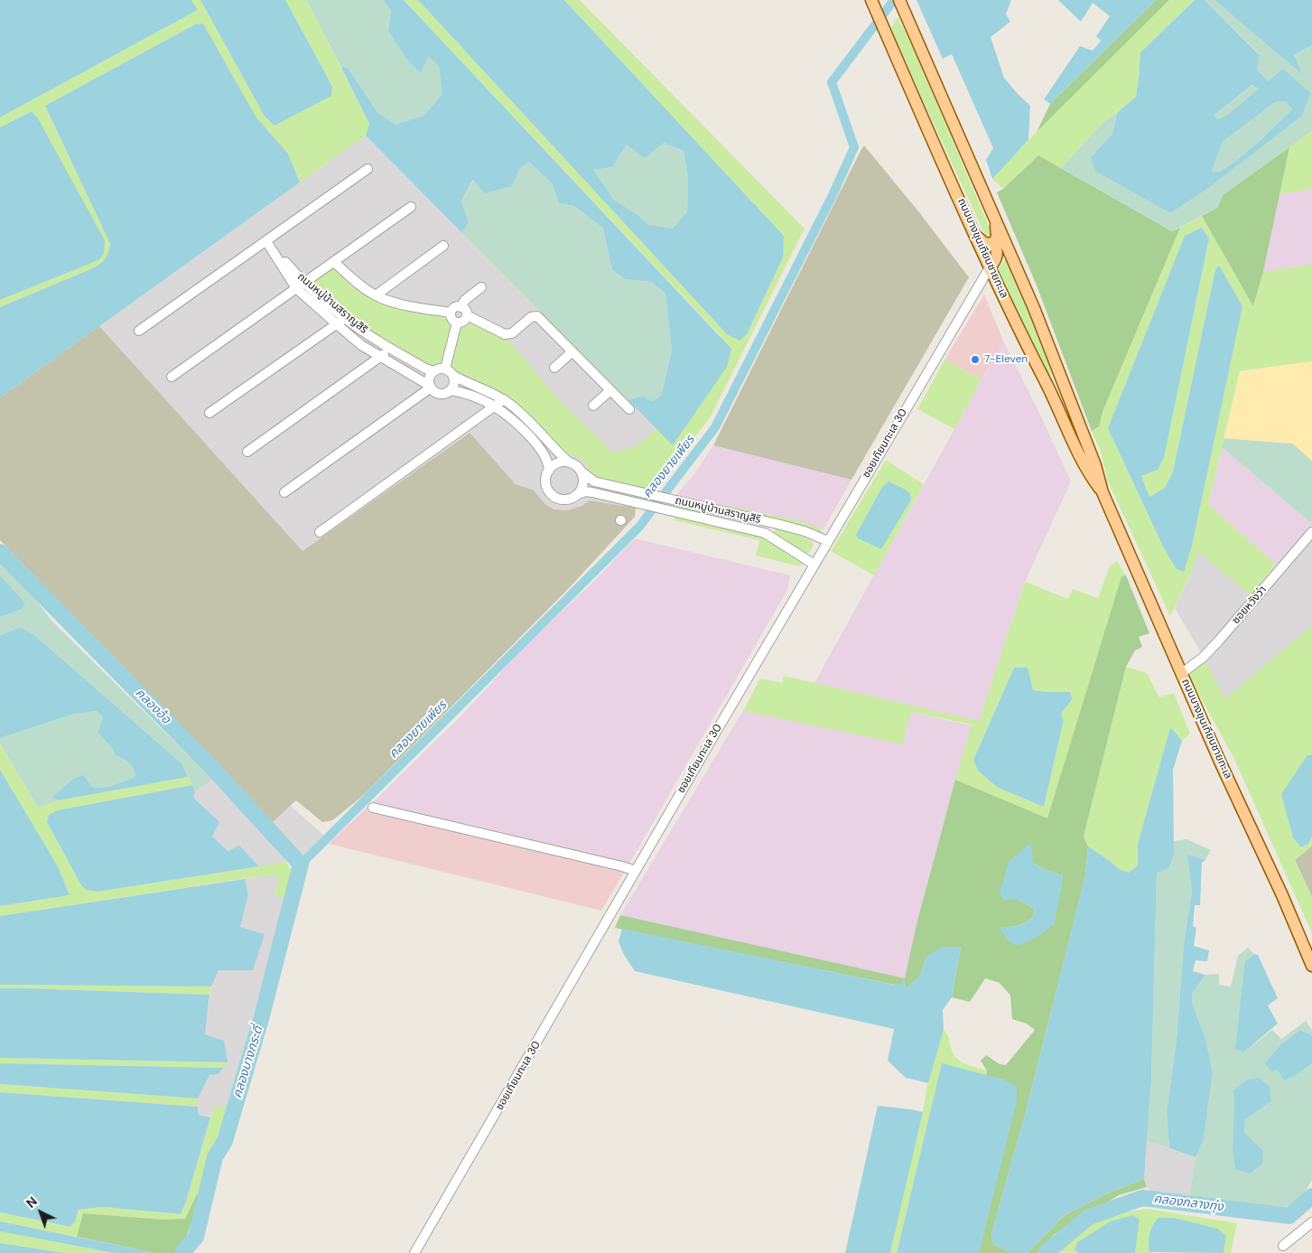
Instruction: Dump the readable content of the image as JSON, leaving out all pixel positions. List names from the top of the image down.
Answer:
{
  "streets": {
    "main road": ["ถนนบางขุนเทียนชายทะเล"],
    "street": ["ถนนหมู่บ้านสราญสิริ", "ซอยเทียนทะเล 30", "ซอยหวังว่า"]
  },
  "crossings": [
    ["ถนนบางขุนเทียนชายทะเล", "ซอยเทียนทะเล 30"],
    ["ถนนบางขุนเทียนชายทะเล", "ซอยหวังว่า"],
    ["ถนนหมู่บ้านสราญสิริ", "ซอยเทียนทะเล 30"]
  ],
  "water": [
    "คลองยายเพียร",
    "คลองอ้อ",
    "คลองบางกระดี่",
    "คลองกลางทุ่ง"
  ],
  "places": ["7-Eleven"],
  "north": "top left"
}
